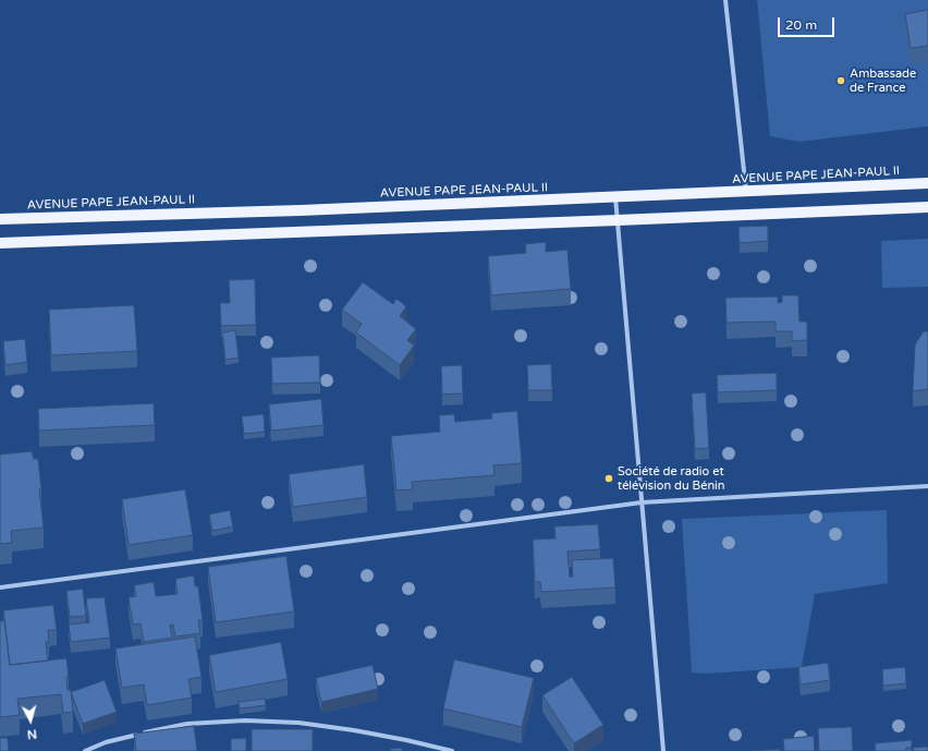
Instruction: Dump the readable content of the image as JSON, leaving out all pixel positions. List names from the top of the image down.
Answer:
{
  "streets": {
    "main road": ["AVENUE PAPE JEAN-PAUL II"]
  },
  "places": ["Ambassade de France", "Société de radio et télévision du Bénin"],
  "scale_bar": "20 m",
  "north": "bottom"
}
